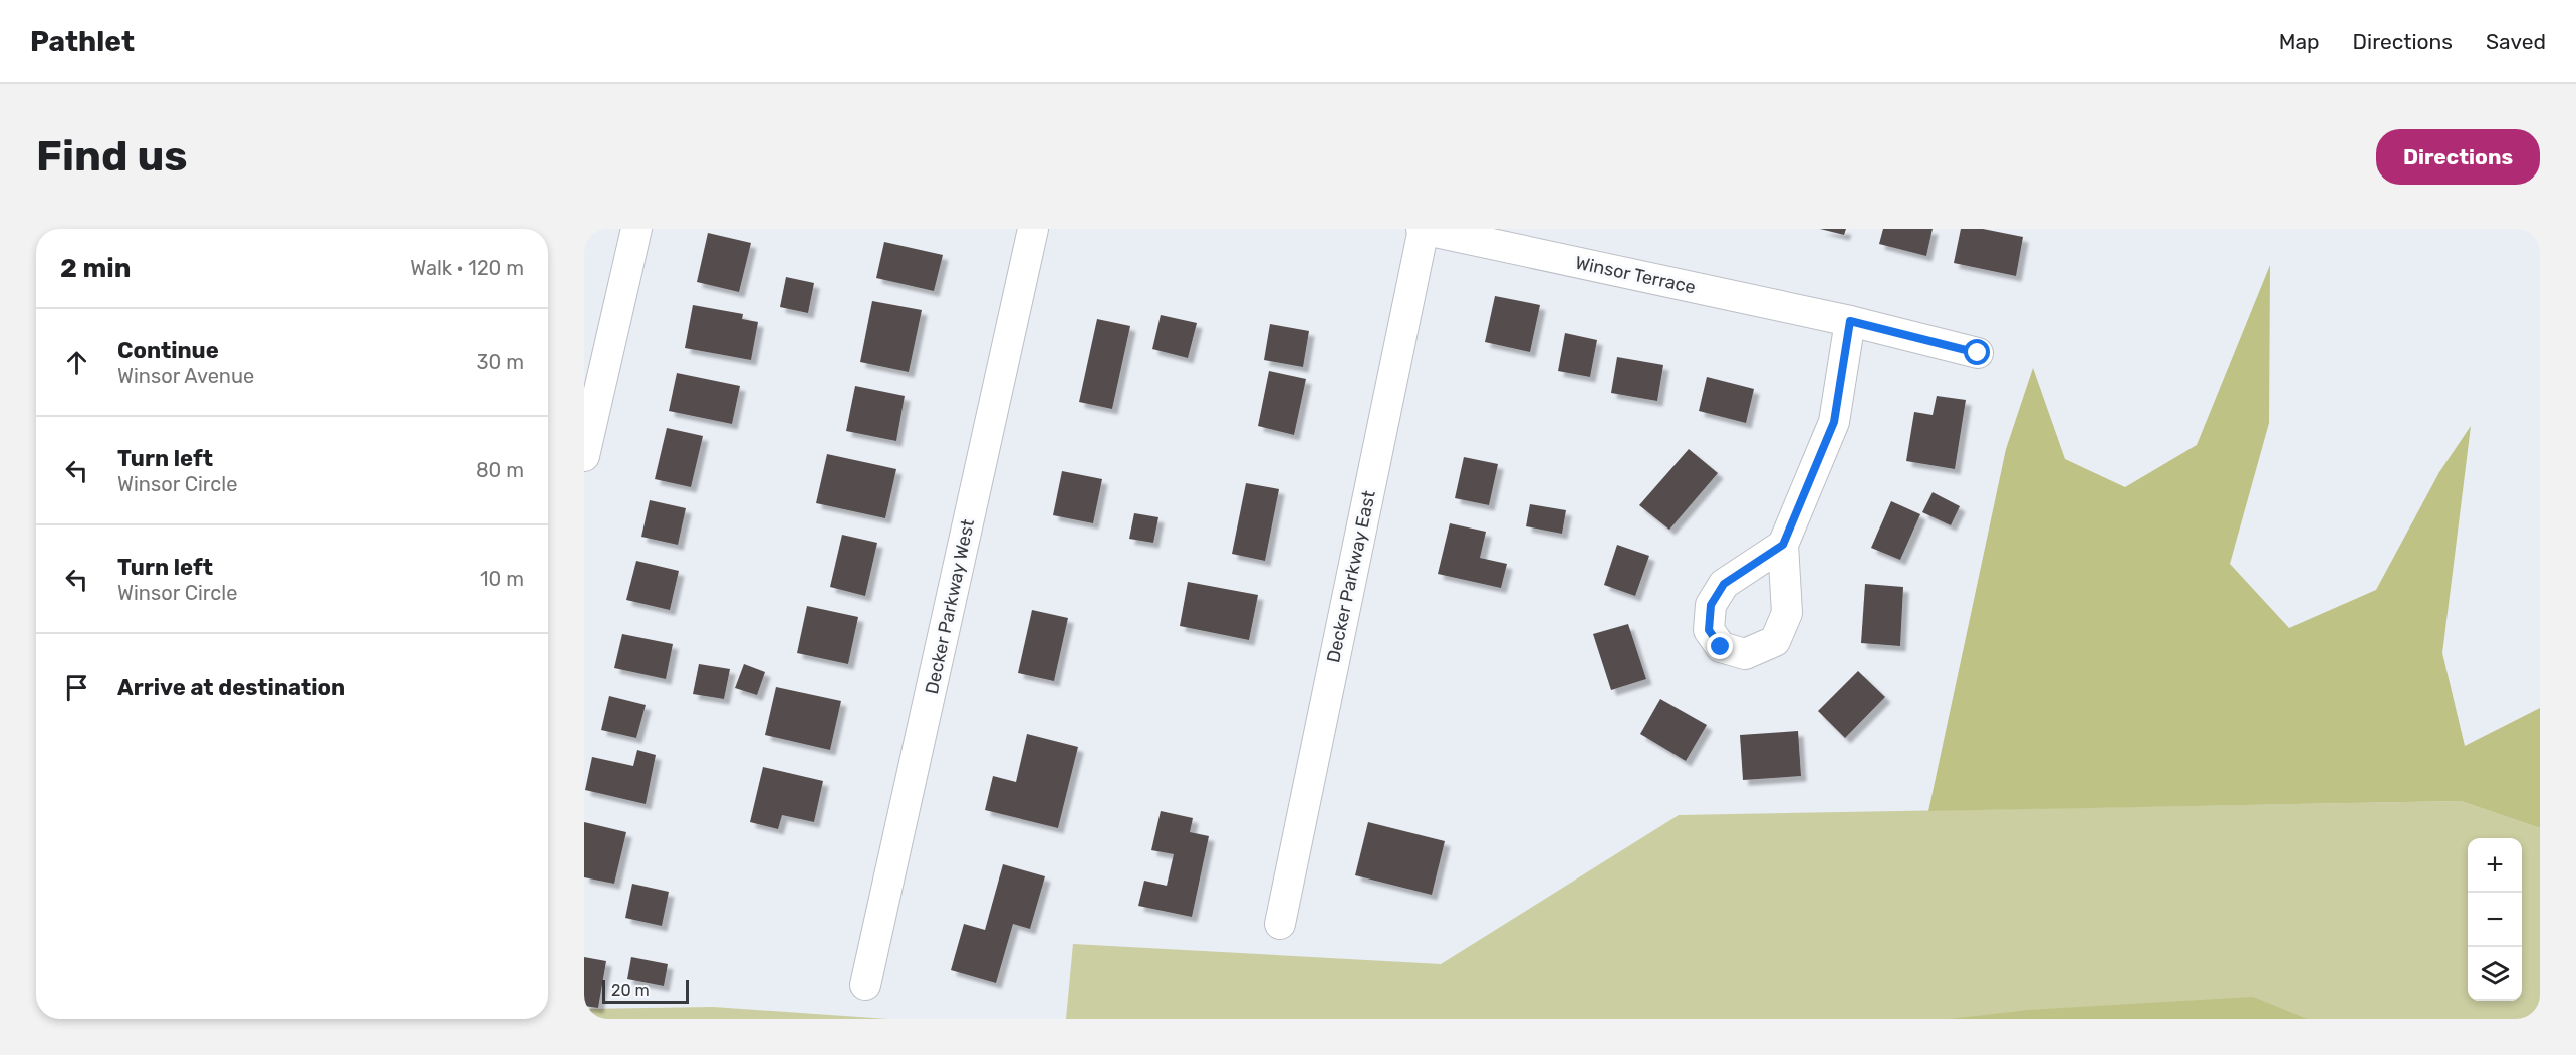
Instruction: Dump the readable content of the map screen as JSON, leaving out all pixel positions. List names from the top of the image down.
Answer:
{
  "streets": {
    "street": ["Winsor Terrace", "Decker Parkway East", "Decker Parkway West"]
  },
  "crossings": [
    ["Winsor Terrace", "Decker Parkway East"]
  ],
  "scale_bar": "20 m",
  "page": {
    "header": "Pathlet",
    "nav": ["Map", "Directions", "Saved"],
    "buttons": "Directions",
    "title": "Find us",
    "heading": ["2 min", "Walk · 120 m"],
    "list": [
      ["Continue", "Winsor Avenue", "30 m"],
      ["Turn left", "Winsor Circle", "80 m"],
      ["Turn left", "Winsor Circle", "10 m"],
      "Arrive at destination"
    ],
    "map_buttons": ["+", "−"],
    "scale": "20 m"
  }
}
